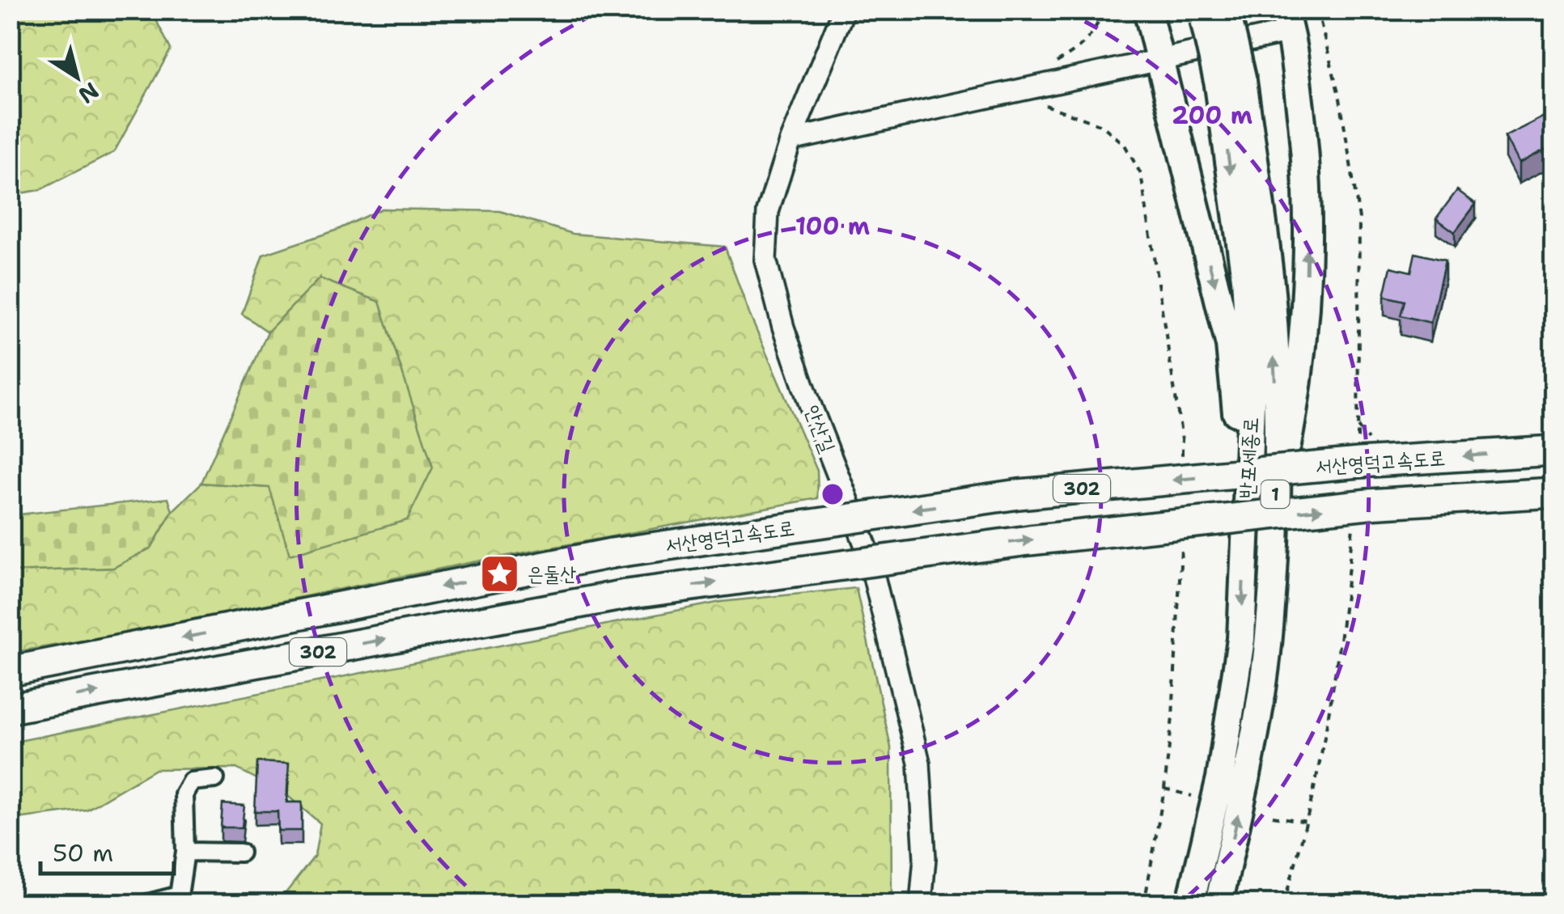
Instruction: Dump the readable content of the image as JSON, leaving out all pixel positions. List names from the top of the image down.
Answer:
{
  "streets": {
    "highway": [
      "반포세종로",
      "서산영덕고속도로",
      "302",
      "1"
    ],
    "street": ["안산길"]
  },
  "places": {
    "place": ["은둘산"]
  },
  "scale_bar": "50 m",
  "north": "bottom right",
  "rings": ["200 m", "100 m"]
}
